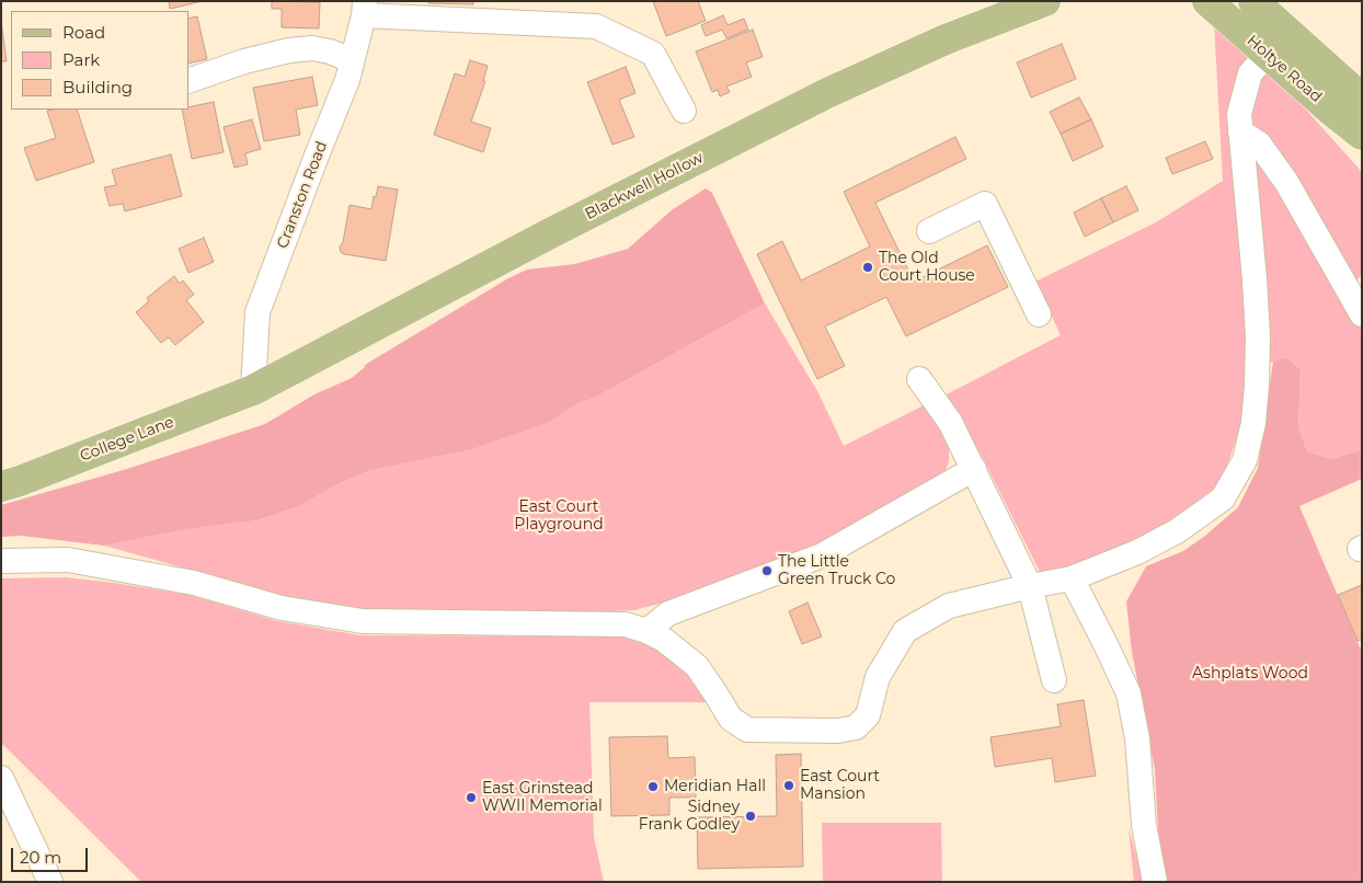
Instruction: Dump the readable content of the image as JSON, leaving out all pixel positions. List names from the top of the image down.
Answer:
{
  "streets": {
    "main road": ["Holtye Road", "Blackwell Hollow", "College Lane"],
    "street": ["Cranston Road"]
  },
  "crossings": [
    ["Blackwell Hollow", "Cranston Road"],
    ["Blackwell Hollow", "College Lane"],
    ["Cranston Road", "College Lane"]
  ],
  "parks": ["East Court Playground", "Ashplats Wood"],
  "places": [
    "The Old Court House",
    "The Little Green Truck Co",
    "East Court Mansion",
    "Meridian Hall",
    "East Grinstead WWII Memorial",
    "Sidney Frank Godley"
  ],
  "legend": ["Road", "Park", "Building"],
  "scale_bar": "20 m"
}
